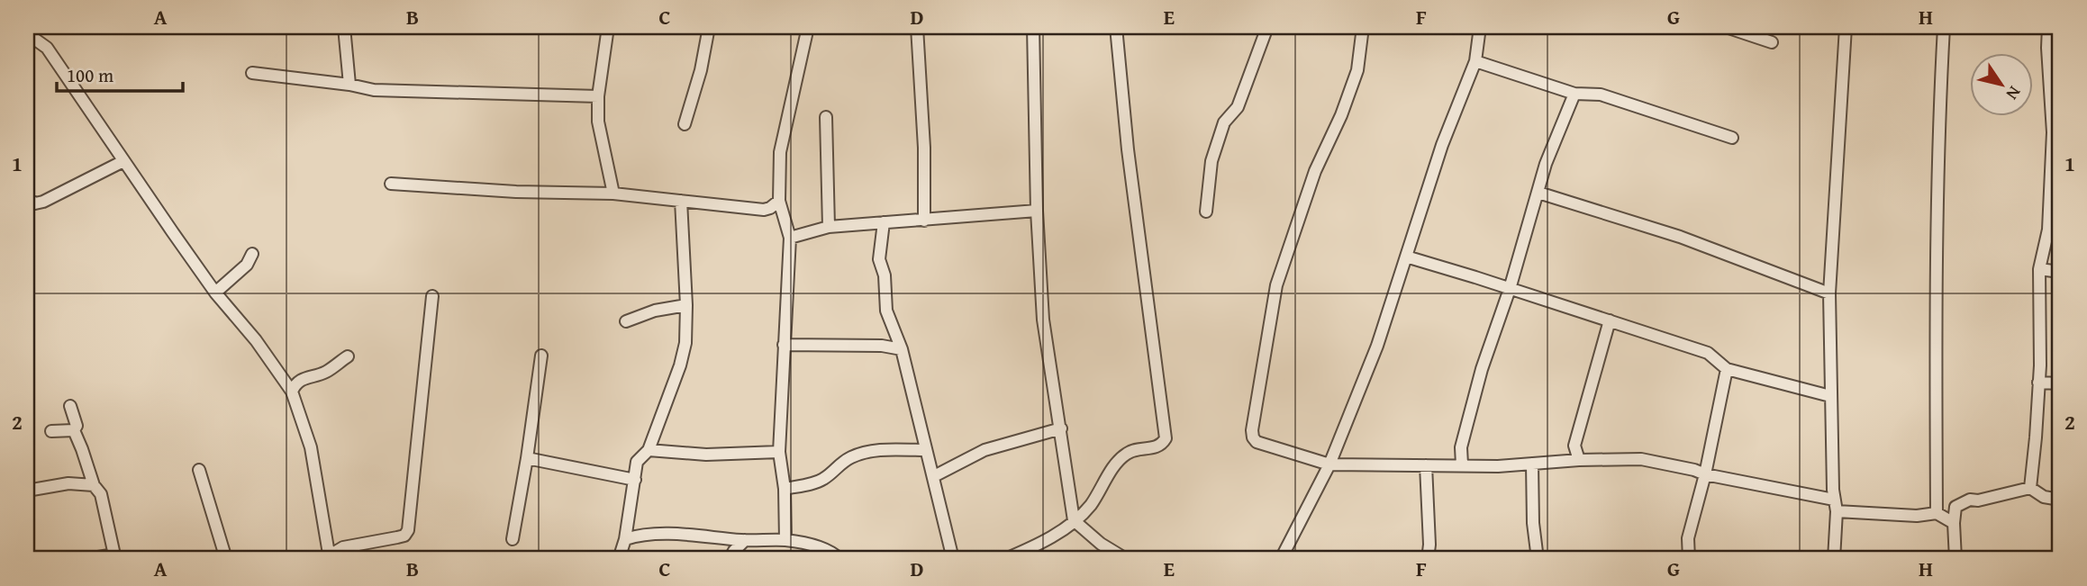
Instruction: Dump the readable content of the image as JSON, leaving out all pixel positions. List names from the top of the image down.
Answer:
{
  "scale_bar": "100 m",
  "north": "bottom right",
  "grid": {
    "columns": [
      "A",
      "B",
      "C",
      "D",
      "E",
      "F",
      "G",
      "H"
    ],
    "rows": ["1", "2"]
  }
}
